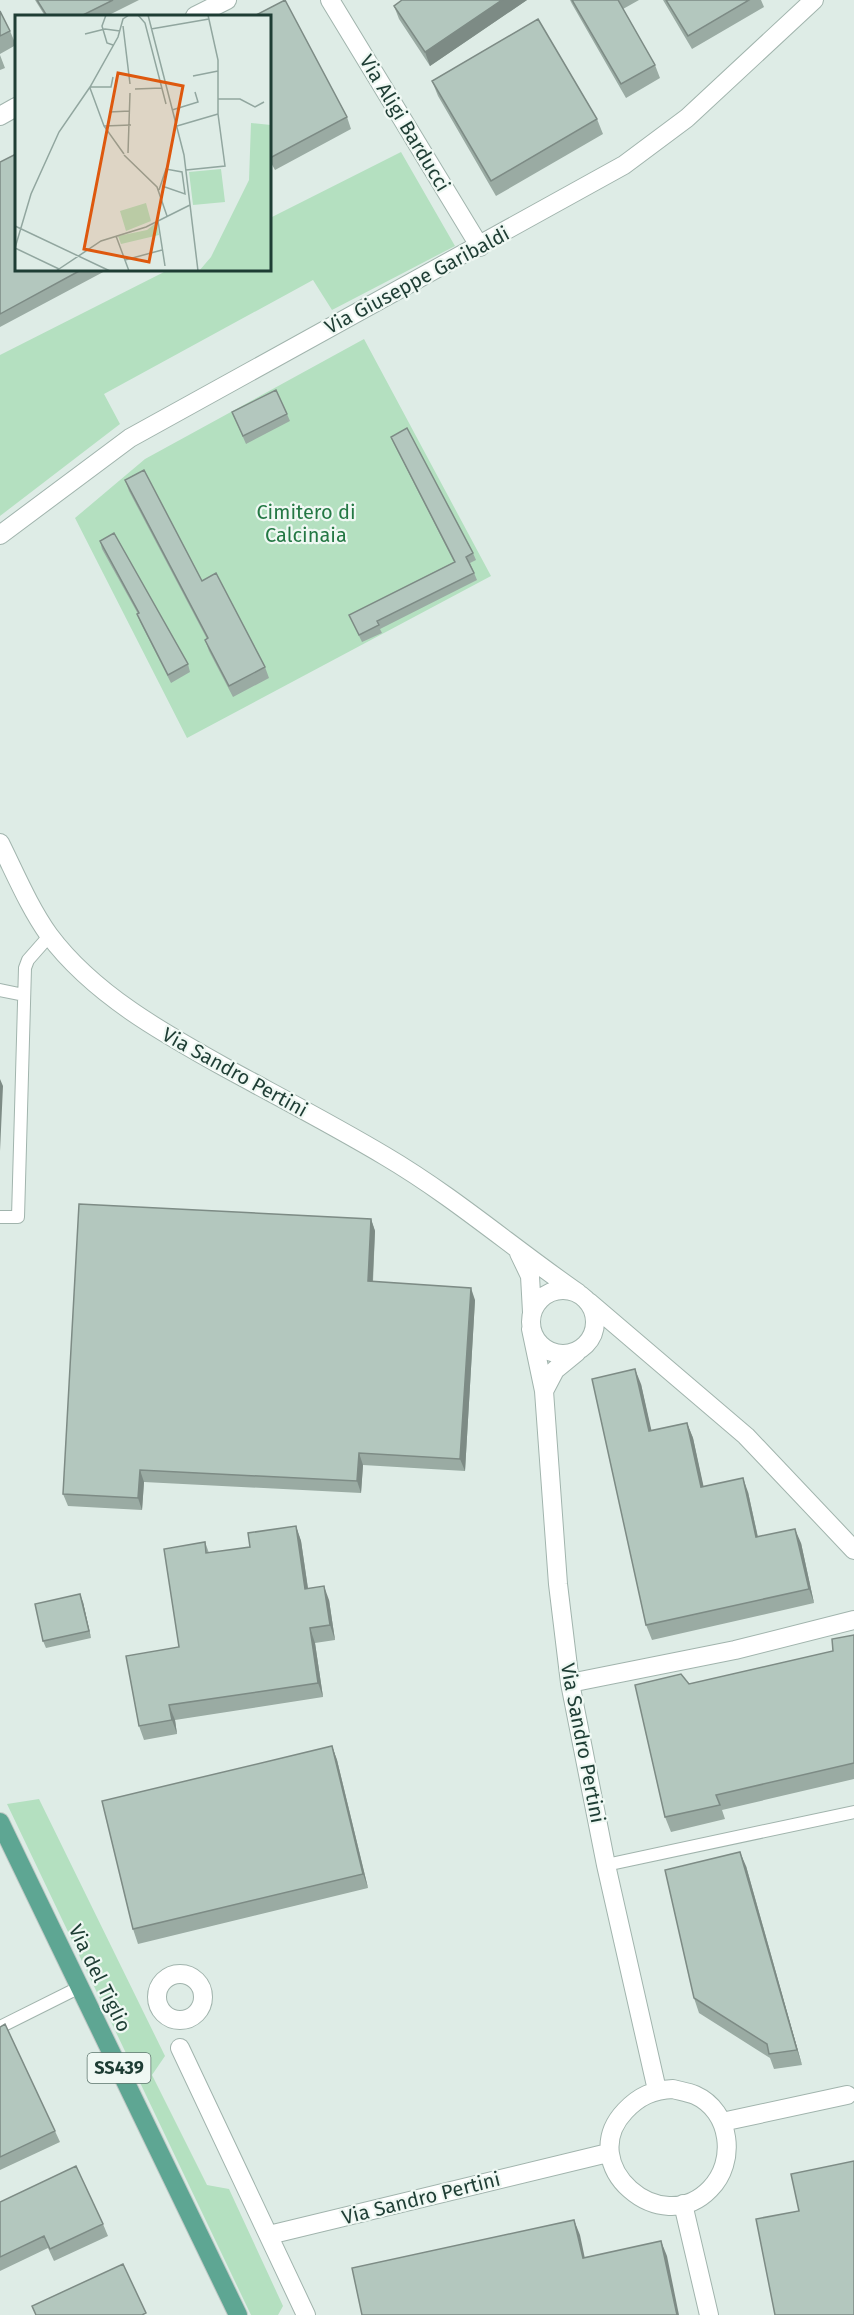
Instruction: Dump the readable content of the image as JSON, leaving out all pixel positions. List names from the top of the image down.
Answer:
{
  "streets": {
    "main road": ["Via del Tiglio", "SS439"],
    "street": ["Via Aligi Barducci", "Via Giuseppe Garibaldi", "Via Sandro Pertini"]
  },
  "crossings": [
    ["Via Aligi Barducci", "Via Giuseppe Garibaldi"]
  ],
  "parks": ["Cimitero di Calcinaia"]
}
